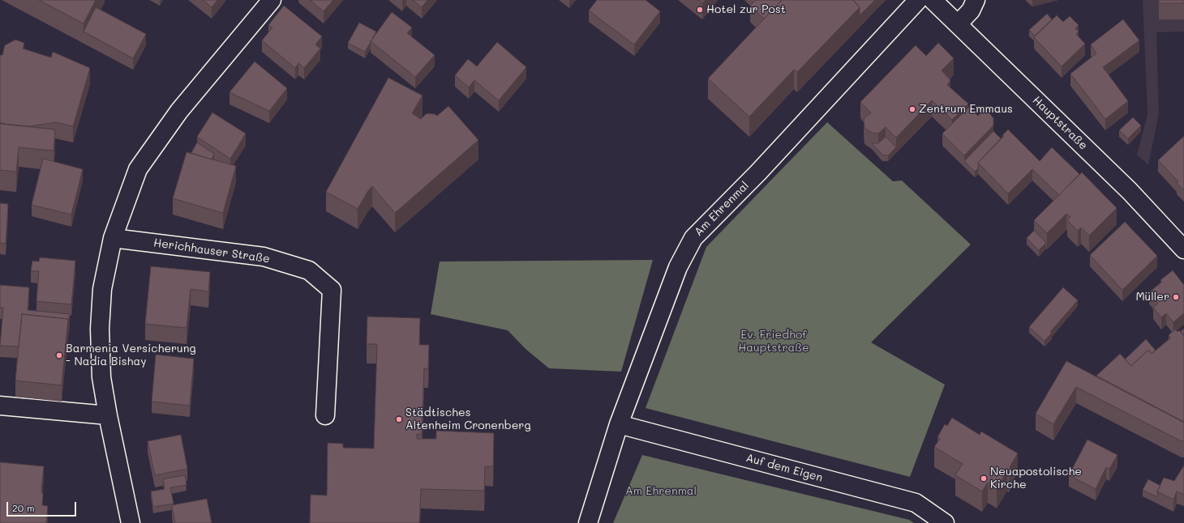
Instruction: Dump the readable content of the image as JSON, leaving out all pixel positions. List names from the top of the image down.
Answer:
{
  "streets": {
    "street": [
      "Hauptstraße",
      "Am Ehrenmal",
      "Herichhauser Straße",
      "Auf dem Eigen"
    ]
  },
  "crossings": [
    ["Am Ehrenmal", "Auf dem Eigen"]
  ],
  "parks": ["Ev. Friedhof Hauptstraße", "Am Ehrenmal"],
  "places": [
    "Hotel zur Post",
    "Zentrum Emmaus",
    "Müller",
    "Barmenia Versicherung - Nadia Bishay",
    "Städtisches Altenheim Cronenberg",
    "Neuapostolische Kirche"
  ],
  "scale_bar": "20 m"
}
